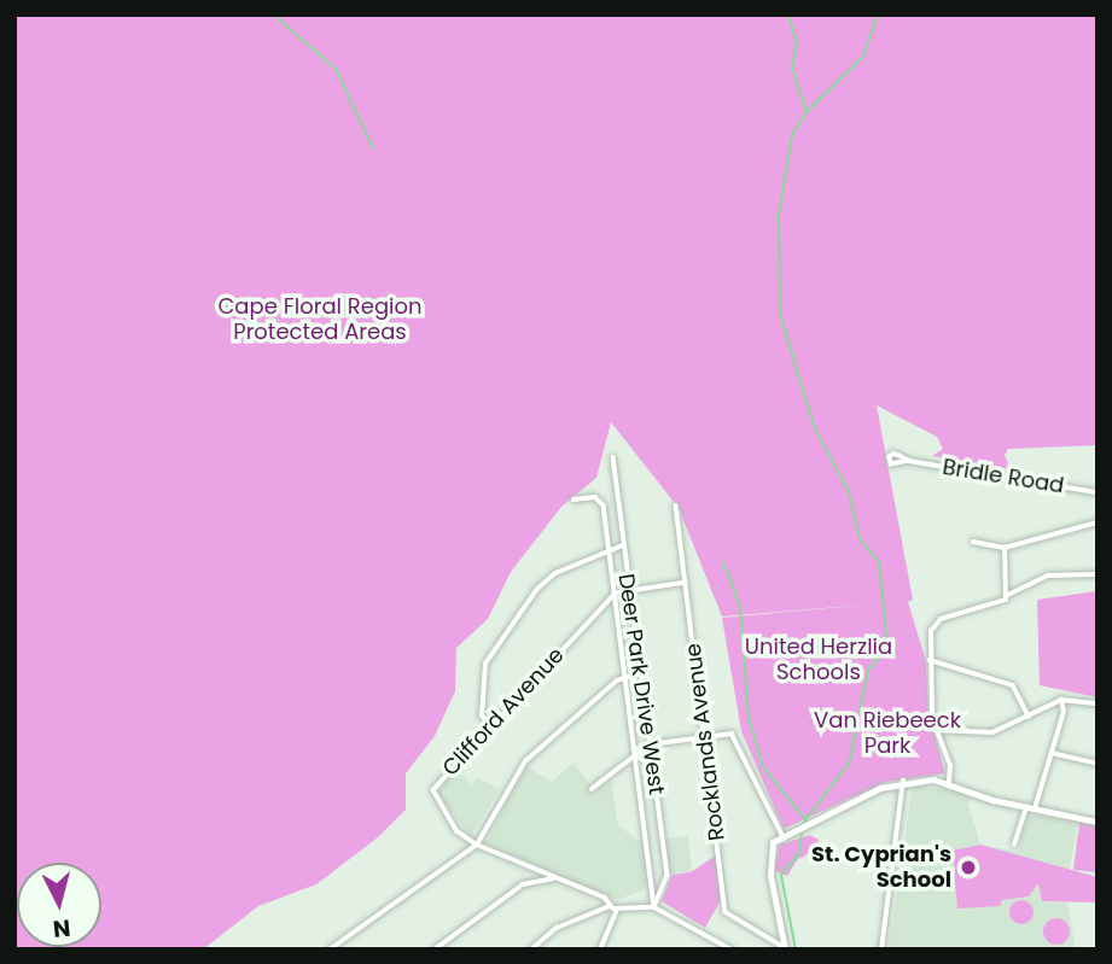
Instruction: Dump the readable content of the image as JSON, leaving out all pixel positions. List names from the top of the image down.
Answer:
{
  "streets": {
    "street": [
      "Bridle Road",
      "Deer Park Drive West",
      "Clifford Avenue",
      "Rocklands Avenue"
    ]
  },
  "parks": ["Cape Floral Region Protected Areas", "United Herzlia Schools", "Van Riebeeck Park"],
  "places": ["St. Cyprian's School"],
  "north": "bottom"
}
